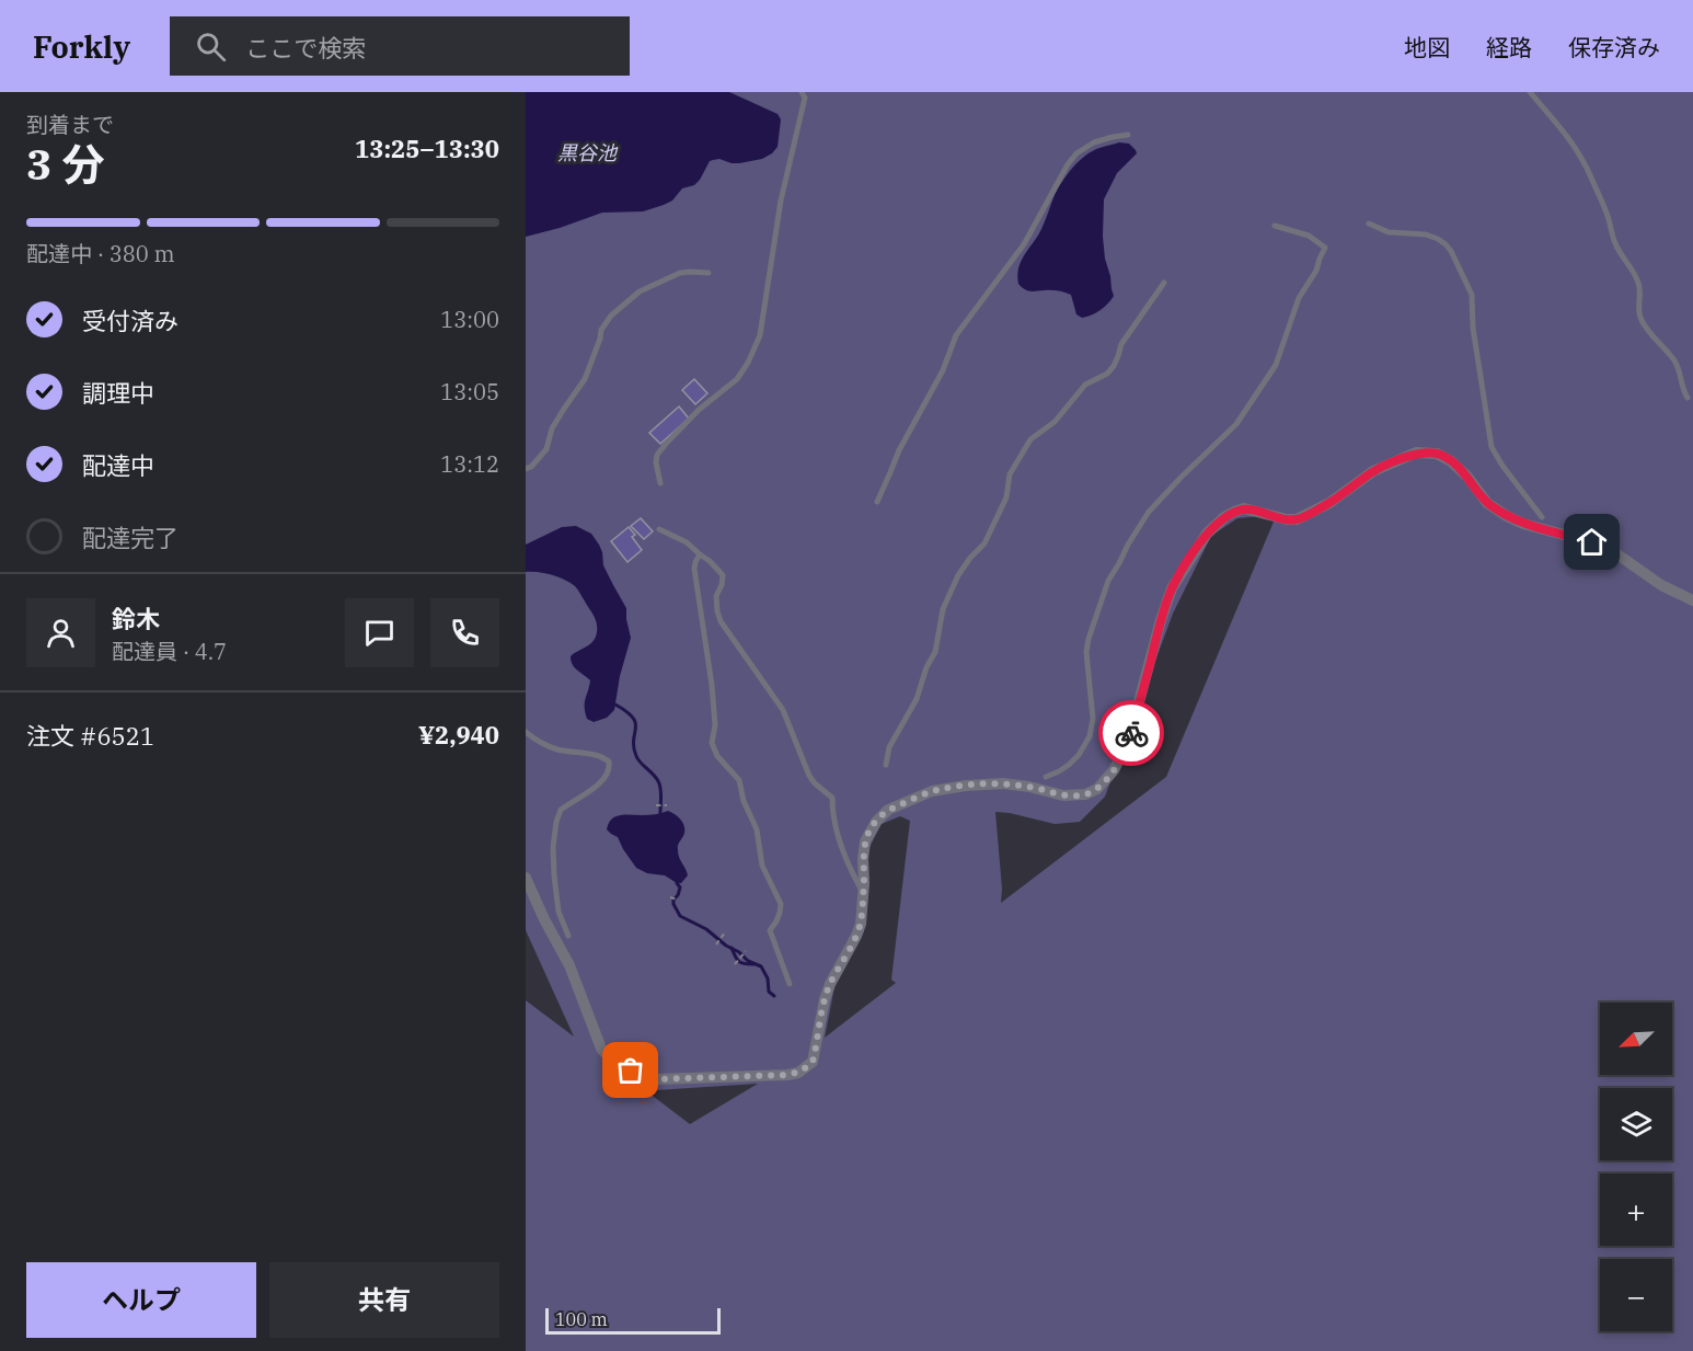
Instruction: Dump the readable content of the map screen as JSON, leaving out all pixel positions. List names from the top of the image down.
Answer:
{
  "water": ["黒谷池"],
  "scale_bar": "100 m",
  "north": "bottom left",
  "page": {
    "header": "Forkly",
    "search": "ここで検索",
    "nav": ["地図", "経路", "保存済み"],
    "heading": ["3 分", "到着まで", "13:25–13:30"],
    "panel": [
      "鈴木",
      "配達員 · 4.7",
      "注文 #6521",
      "¥2,940"
    ],
    "bar": "配達中 · 380 m",
    "list": [
      ["受付済み", "13:00"],
      ["調理中", "13:05"],
      ["配達中", "13:12"],
      "配達完了"
    ],
    "map_buttons": ["+", "−"],
    "buttons": ["ヘルプ", "共有"],
    "scale": "100 m"
  }
}
